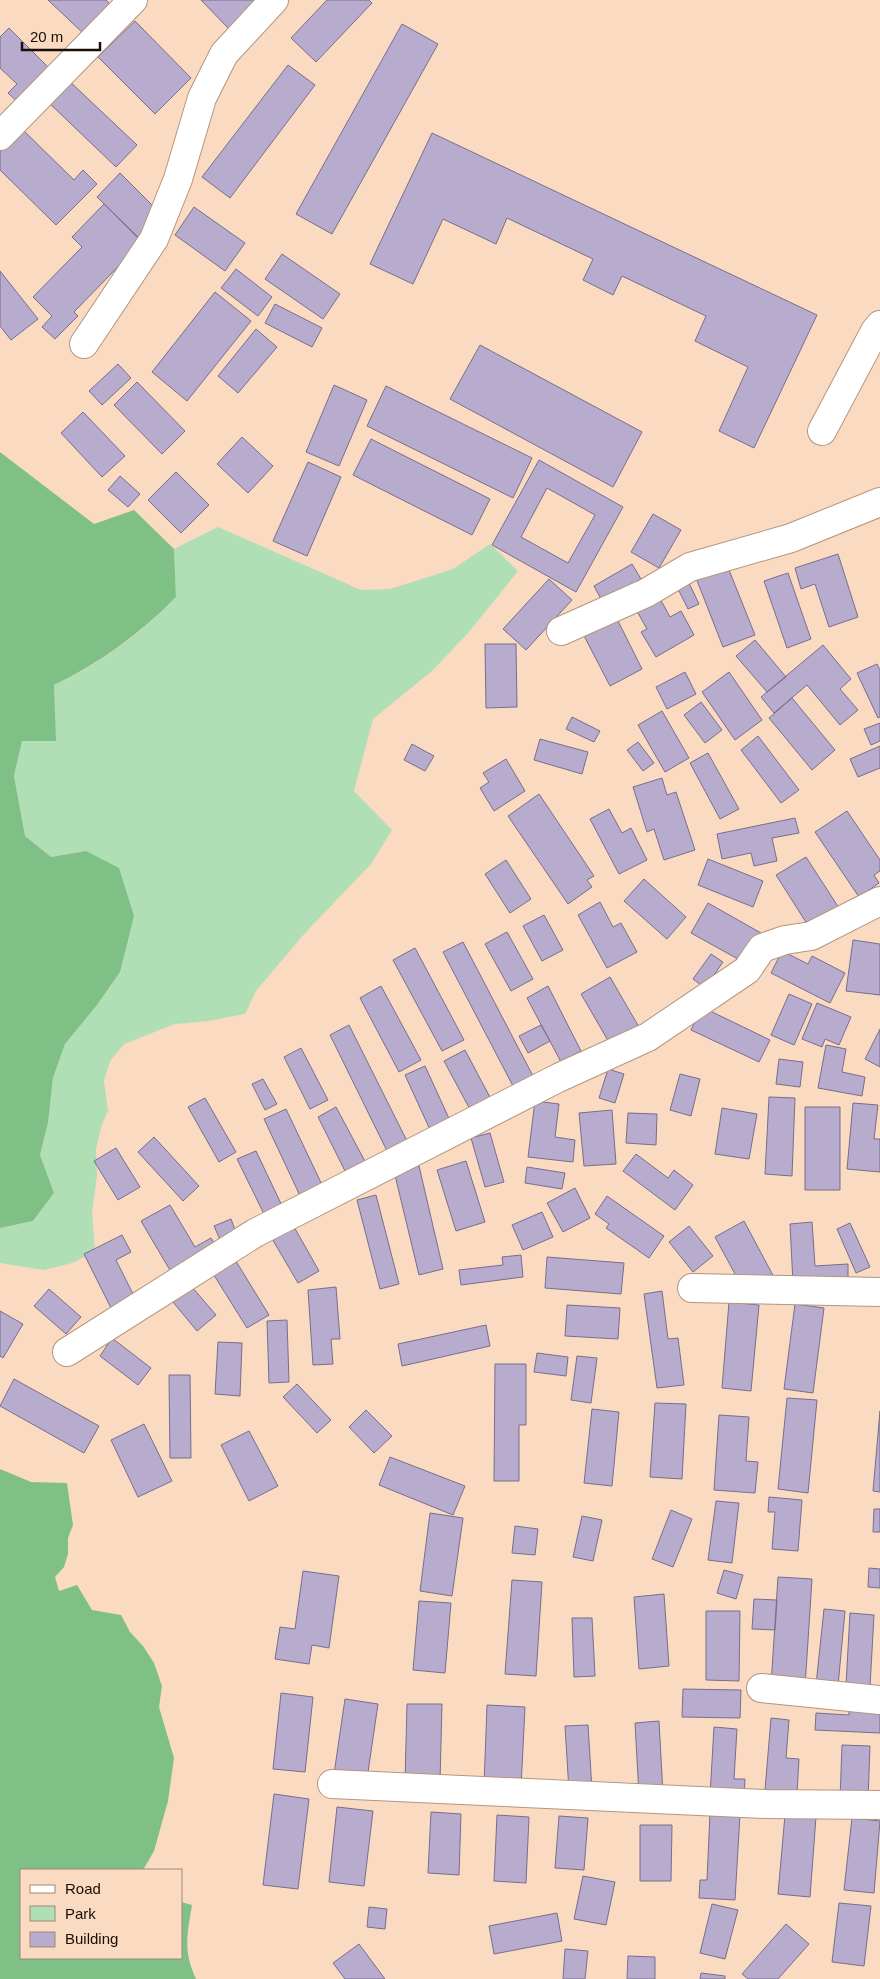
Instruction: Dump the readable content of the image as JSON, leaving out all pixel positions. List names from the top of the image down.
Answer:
{
  "legend": ["Road", "Park", "Building"],
  "scale_bar": "20 m"
}
